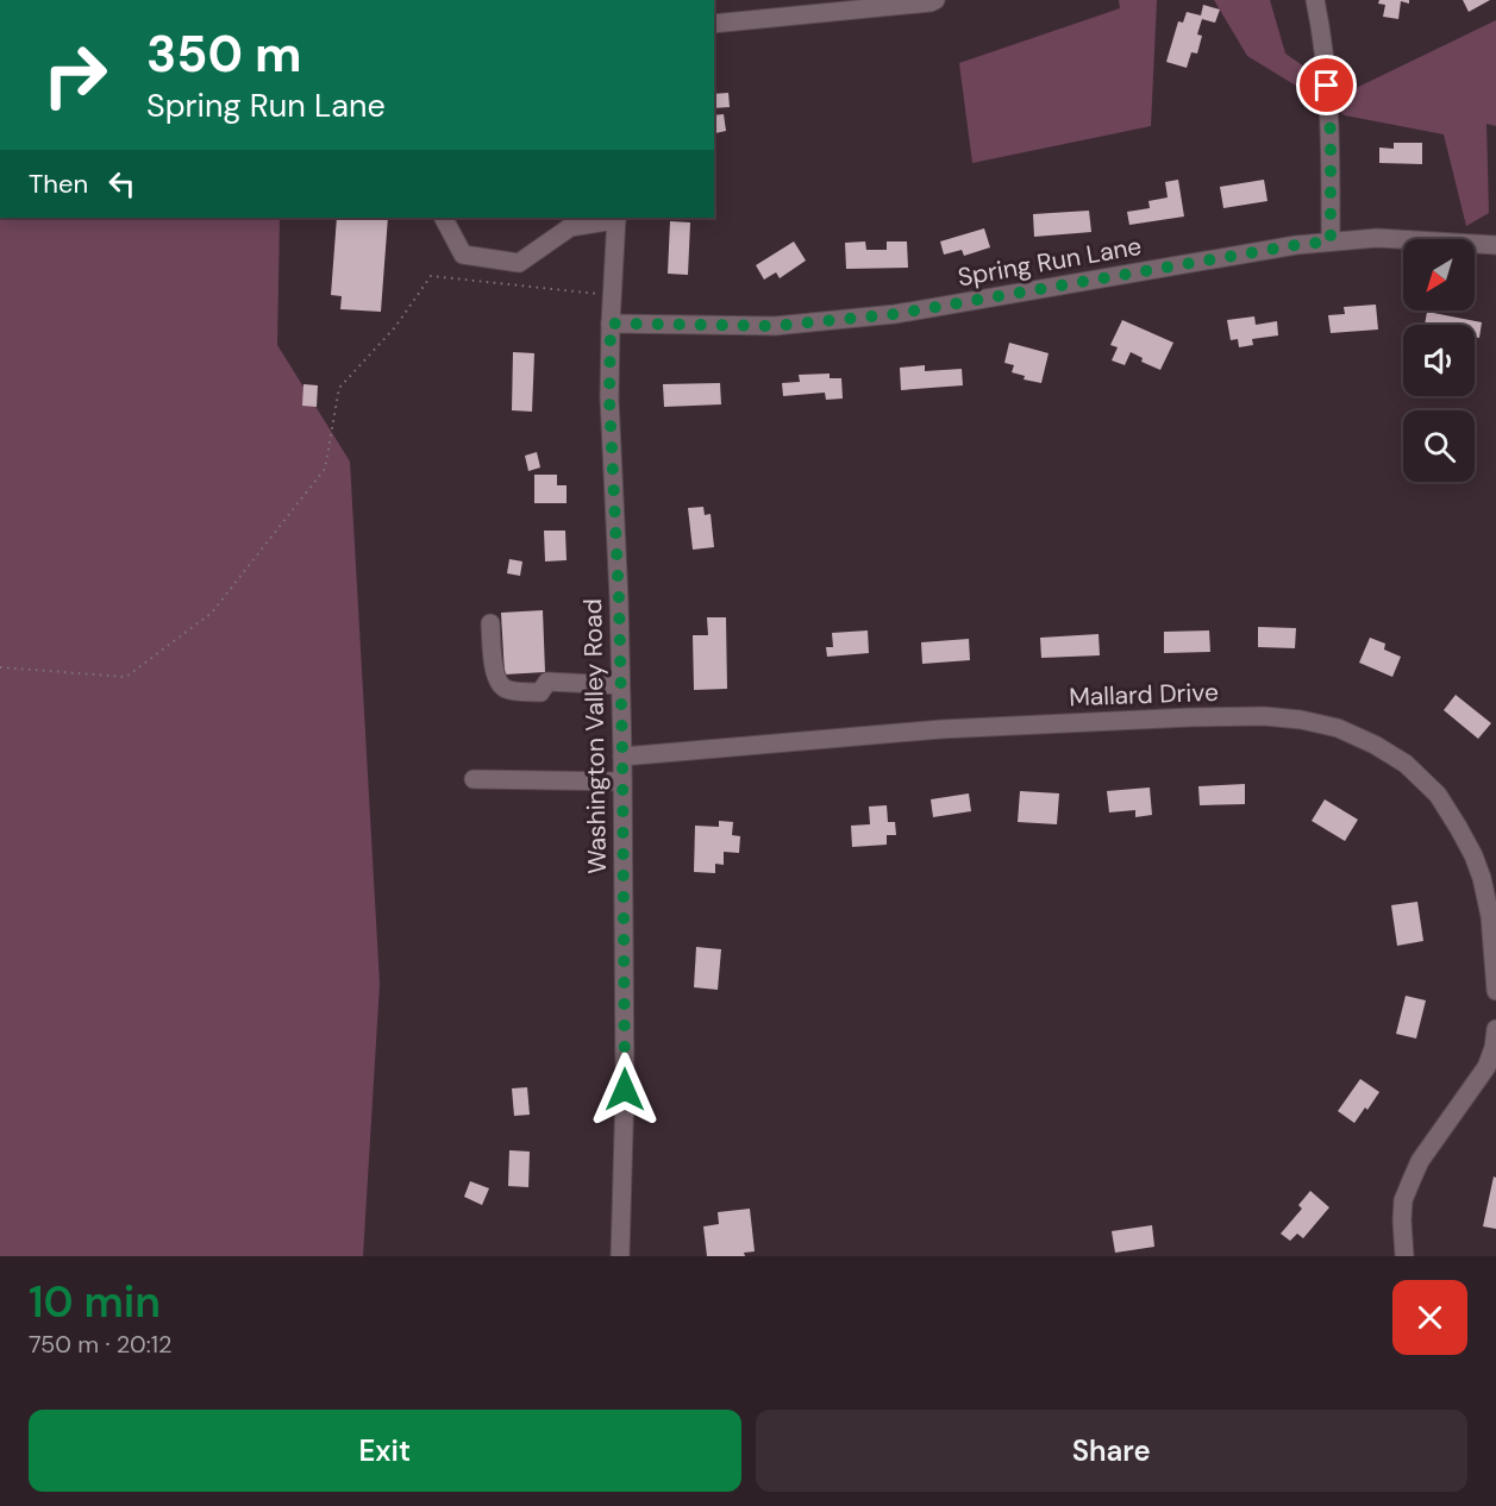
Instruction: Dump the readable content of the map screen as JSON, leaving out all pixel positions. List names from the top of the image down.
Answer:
{
  "streets": {
    "street": ["Spring Run Lane", "Mallard Drive", "Washington Valley Road"]
  },
  "crossings": [
    ["Spring Run Lane", "Washington Valley Road"],
    ["Mallard Drive", "Washington Valley Road"]
  ],
  "north": "bottom left",
  "page": {
    "turn": ["350 m", "Spring Run Lane"],
    "then": "Then",
    "heading": ["10 min", "750 m · 20:12"],
    "buttons": ["Exit", "Share"]
  }
}
